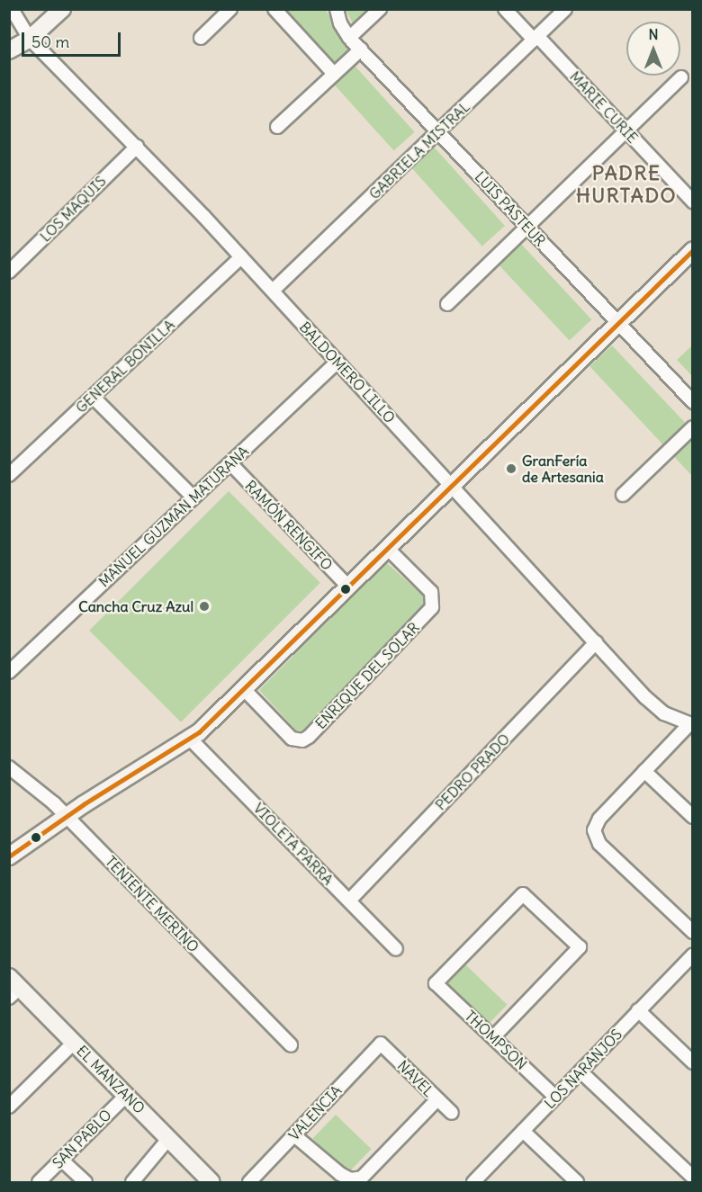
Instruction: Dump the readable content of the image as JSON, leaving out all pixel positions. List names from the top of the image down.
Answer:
{
  "streets": {
    "main road": ["EL MANZANO"],
    "street": [
      "MARIE CURIE",
      "GABRIELA MISTRAL",
      "LOS MAQUIS",
      "LUIS PASTEUR",
      "GENERAL BONILLA",
      "BALDOMERO LILLO",
      "MANUEL GUZMAN MATURANA",
      "RAMÓN RENGIFO",
      "ENRIQUE DEL SOLAR",
      "PEDRO PRADO",
      "VIOLETA PARRA",
      "TENIENTE MERINO",
      "THOMPSON",
      "LOS NARANJOS",
      "NAVEL",
      "VALENCIA",
      "SAN PABLO"
    ]
  },
  "crossings": [
    ["MARIE CURIE", "GABRIELA MISTRAL"],
    ["GABRIELA MISTRAL", "LUIS PASTEUR"],
    ["GABRIELA MISTRAL", "BALDOMERO LILLO"],
    ["LOS MAQUIS", "BALDOMERO LILLO"],
    ["GENERAL BONILLA", "BALDOMERO LILLO"],
    ["BALDOMERO LILLO", "MANUEL GUZMAN MATURANA"],
    ["BALDOMERO LILLO", "PEDRO PRADO"],
    ["MANUEL GUZMAN MATURANA", "RAMÓN RENGIFO"],
    ["PEDRO PRADO", "VIOLETA PARRA"],
    ["THOMPSON", "LOS NARANJOS"],
    ["NAVEL", "VALENCIA"],
    ["EL MANZANO", "SAN PABLO"]
  ],
  "districts": ["PADRE HURTADO"],
  "places": ["GranFería de Artesania", "Cancha Cruz Azul"],
  "scale_bar": "50 m",
  "north": "top"
}
